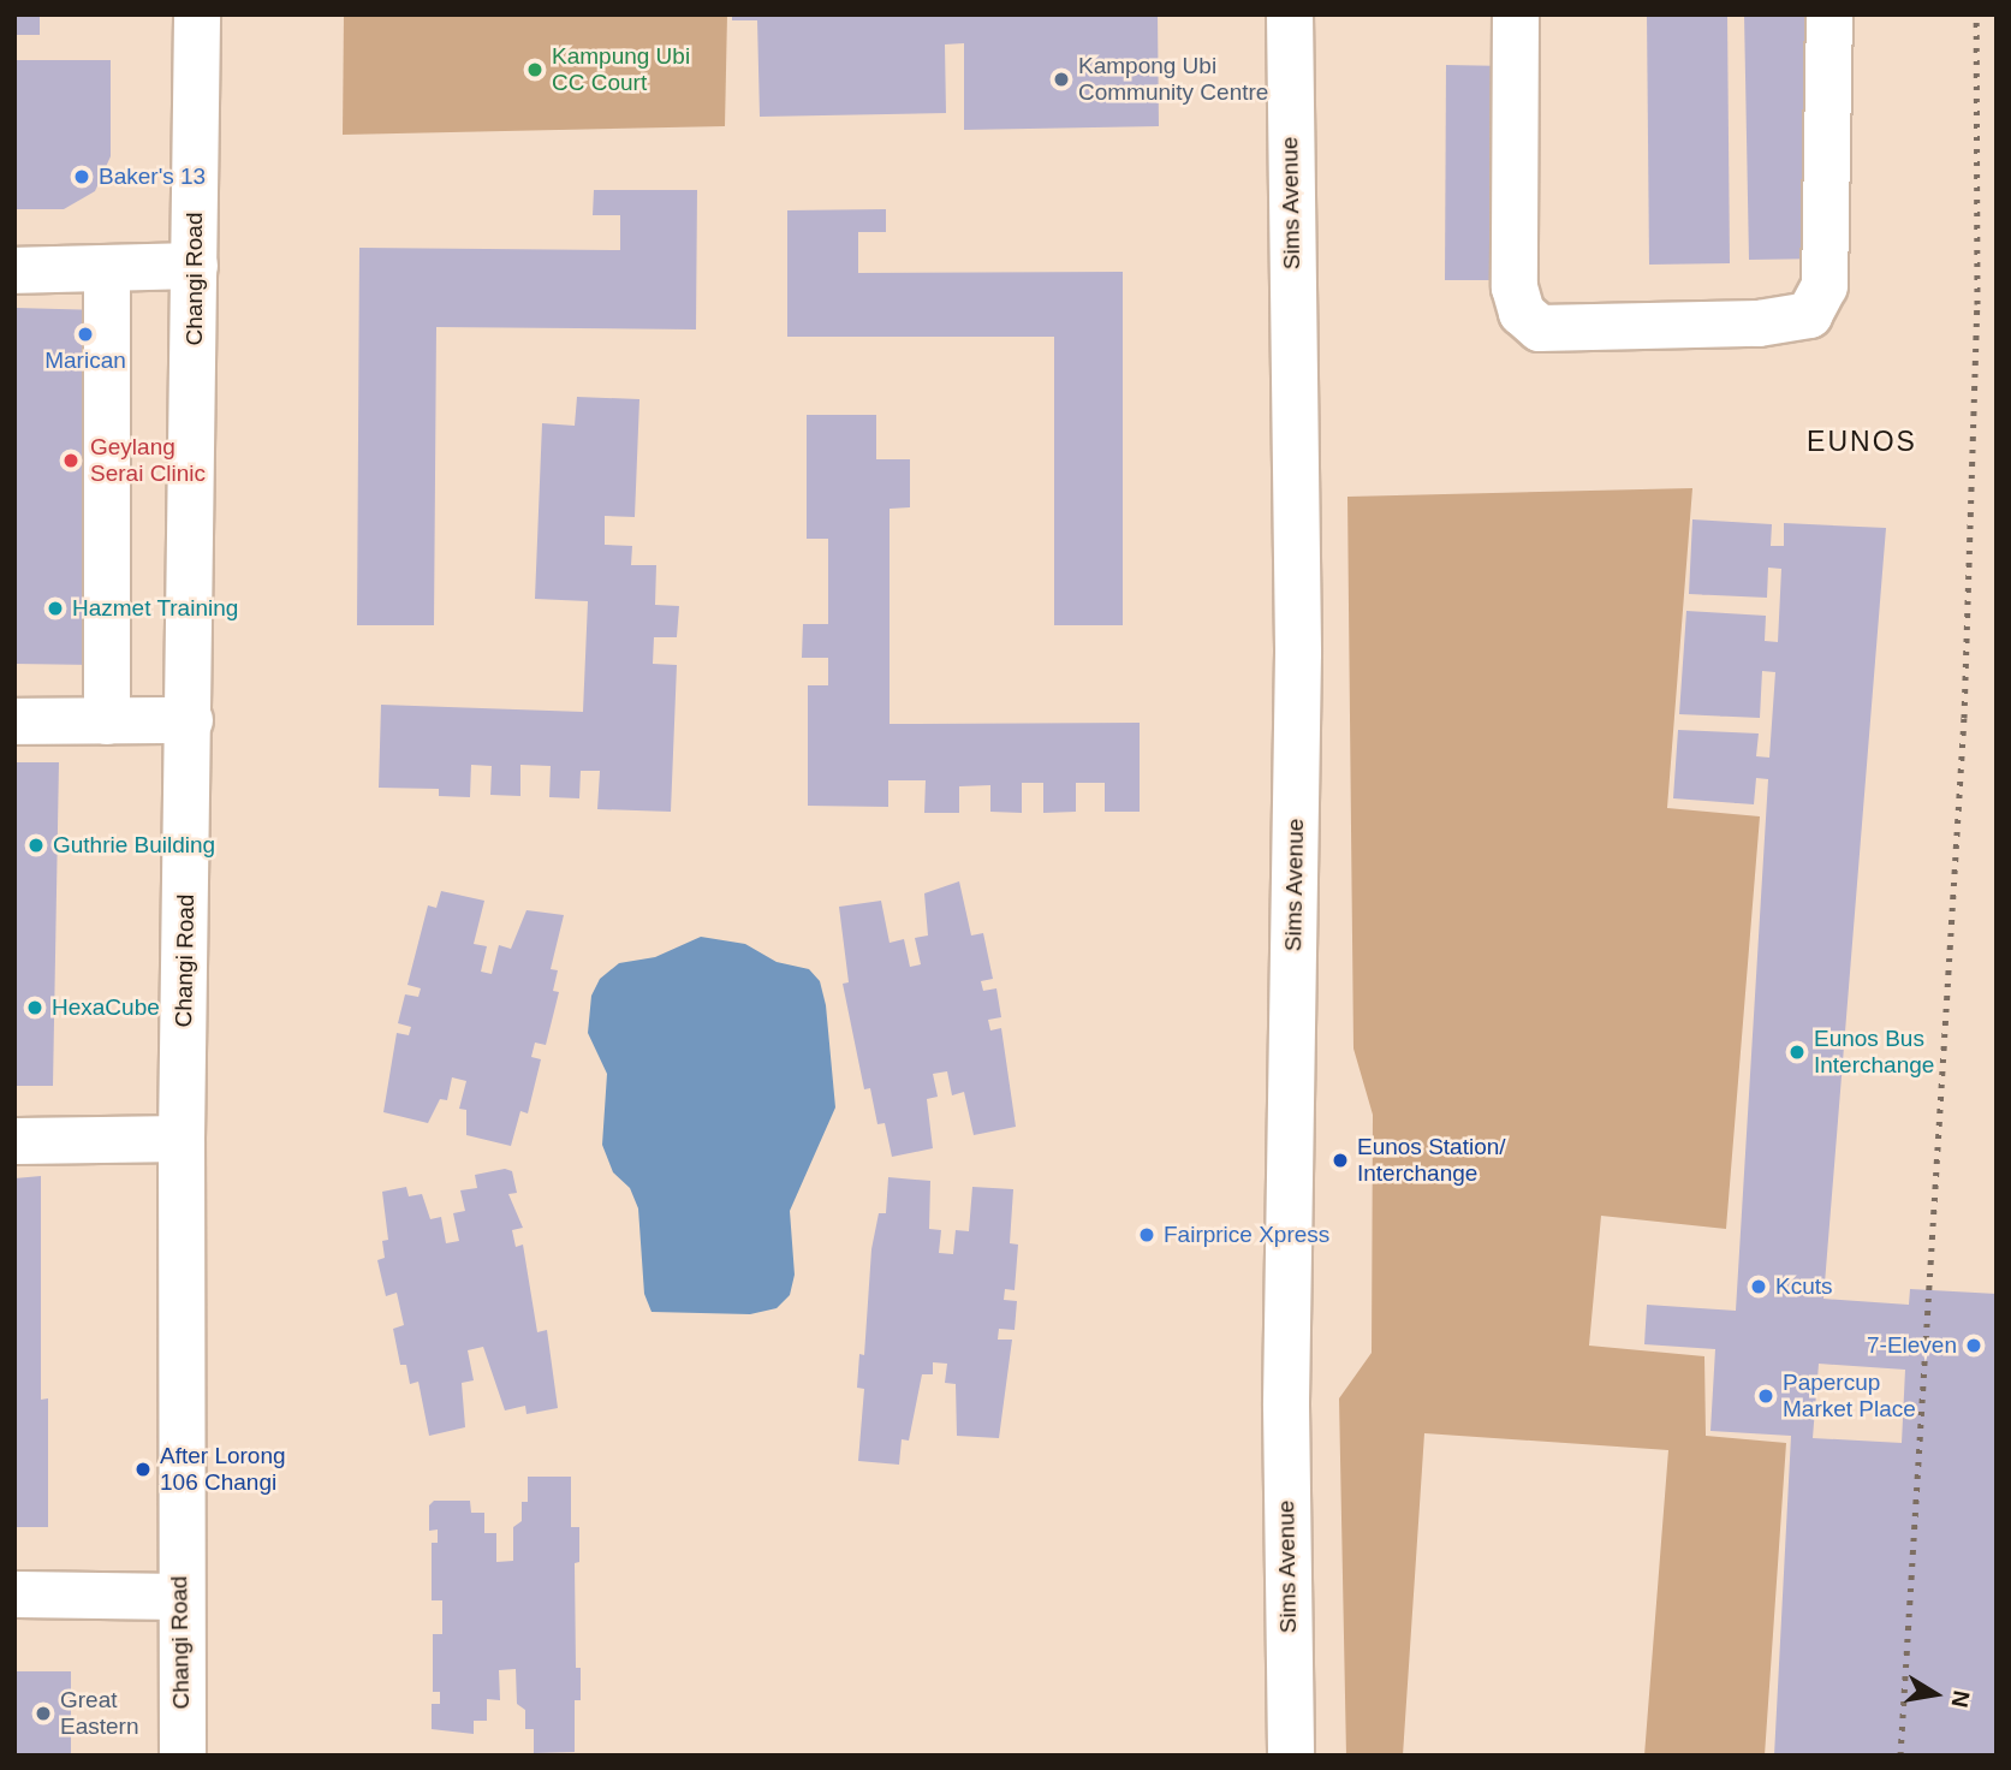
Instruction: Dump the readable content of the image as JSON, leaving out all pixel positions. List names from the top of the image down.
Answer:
{
  "streets": {
    "main road": ["Sims Avenue", "Changi Road"]
  },
  "districts": ["EUNOS"],
  "places": [
    "Kampung Ubi CC Court",
    "Kampong Ubi Community Centre",
    "Baker's 13",
    "Marican",
    "Geylang Serai Clinic",
    "Hazmet Training",
    "Guthrie Building",
    "HexaCube",
    "Eunos Bus Interchange",
    "Eunos Station/ Interchange",
    "Fairprice Xpress",
    "Kcuts",
    "7-Eleven",
    "Papercup Market Place",
    "After Lorong 106 Changi",
    "Great Eastern"
  ],
  "north": "right"
}
